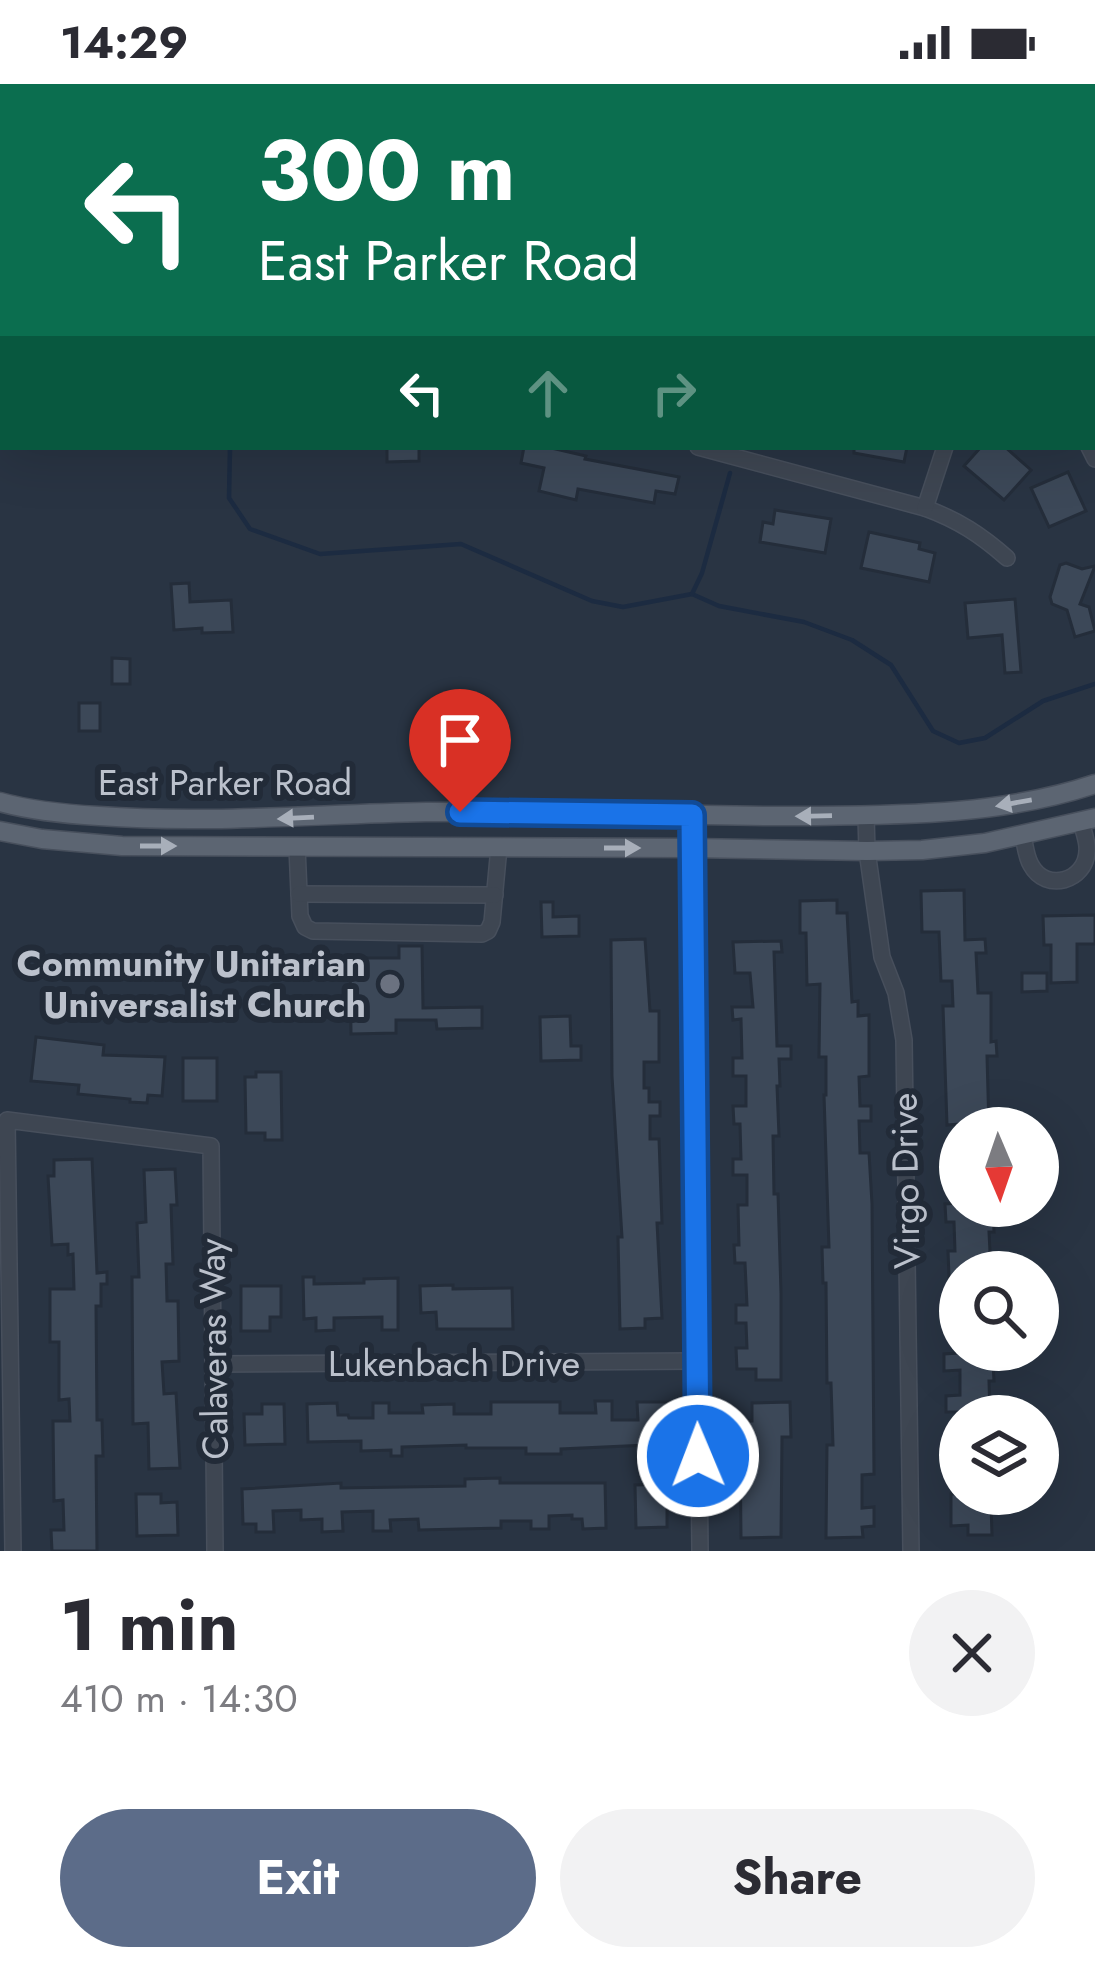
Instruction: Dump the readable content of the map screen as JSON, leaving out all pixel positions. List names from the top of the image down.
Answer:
{
  "streets": {
    "main road": ["East Parker Road"],
    "street": ["Virgo Drive", "Calaveras Way", "Lukenbach Drive"]
  },
  "crossings": [
    ["East Parker Road", "Virgo Drive"],
    ["Calaveras Way", "Lukenbach Drive"]
  ],
  "places": ["Community Unitarian Universalist Church"],
  "north": "bottom",
  "page": {
    "status": "14:29",
    "turn": ["300 m", "East Parker Road"],
    "heading": ["1 min", "410 m · 14:30"],
    "buttons": ["Exit", "Share"]
  }
}
